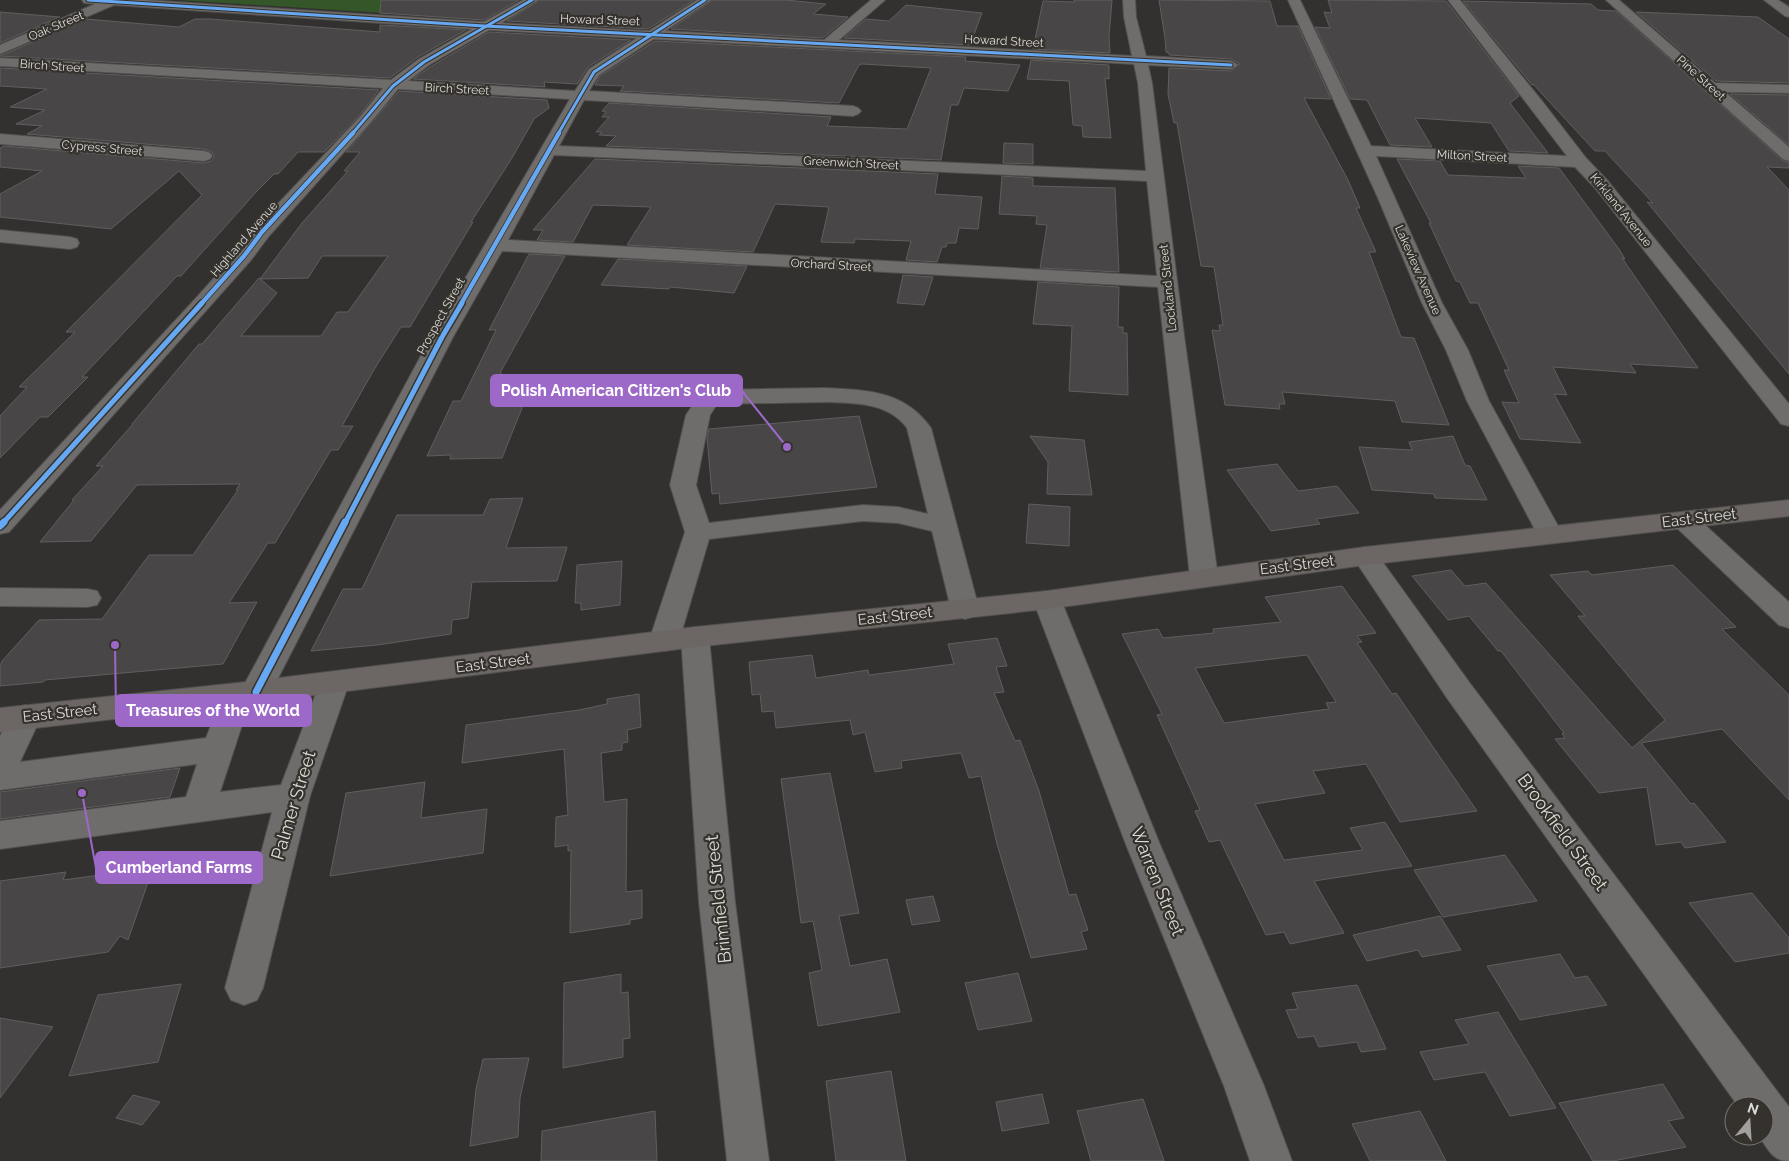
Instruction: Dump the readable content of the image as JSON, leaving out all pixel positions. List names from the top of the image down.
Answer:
{
  "streets": {
    "main road": ["East Street"],
    "street": [
      "Howard Street",
      "Oak Street",
      "Birch Street",
      "Pine Street",
      "Cypress Street",
      "Milton Street",
      "Greenwich Street",
      "Kirkland Avenue",
      "Highland Avenue",
      "Orchard Street",
      "Lakeview Avenue",
      "Lockland Street",
      "Prospect Street",
      "Palmer Street",
      "Brookfield Street",
      "Warren Street",
      "Brimfield Street"
    ]
  },
  "crossings": [
    ["Howard Street", "Oak Street"],
    ["Howard Street", "Highland Avenue"],
    ["Howard Street", "Lockland Street"],
    ["Howard Street", "Prospect Street"],
    ["Birch Street", "Highland Avenue"],
    ["Birch Street", "Prospect Street"],
    ["Milton Street", "Kirkland Avenue"],
    ["Milton Street", "Lakeview Avenue"],
    ["Greenwich Street", "Lockland Street"],
    ["Greenwich Street", "Prospect Street"],
    ["Orchard Street", "Lockland Street"],
    ["Orchard Street", "Prospect Street"],
    ["Lakeview Avenue", "East Street"],
    ["Lockland Street", "East Street"],
    ["Prospect Street", "East Street"],
    ["East Street", "Palmer Street"],
    ["East Street", "Brookfield Street"],
    ["East Street", "Warren Street"],
    ["East Street", "Brimfield Street"]
  ],
  "places": ["Polish American Citizen's Club", "Treasures of the World", "Cumberland Farms"],
  "north": "top"
}
